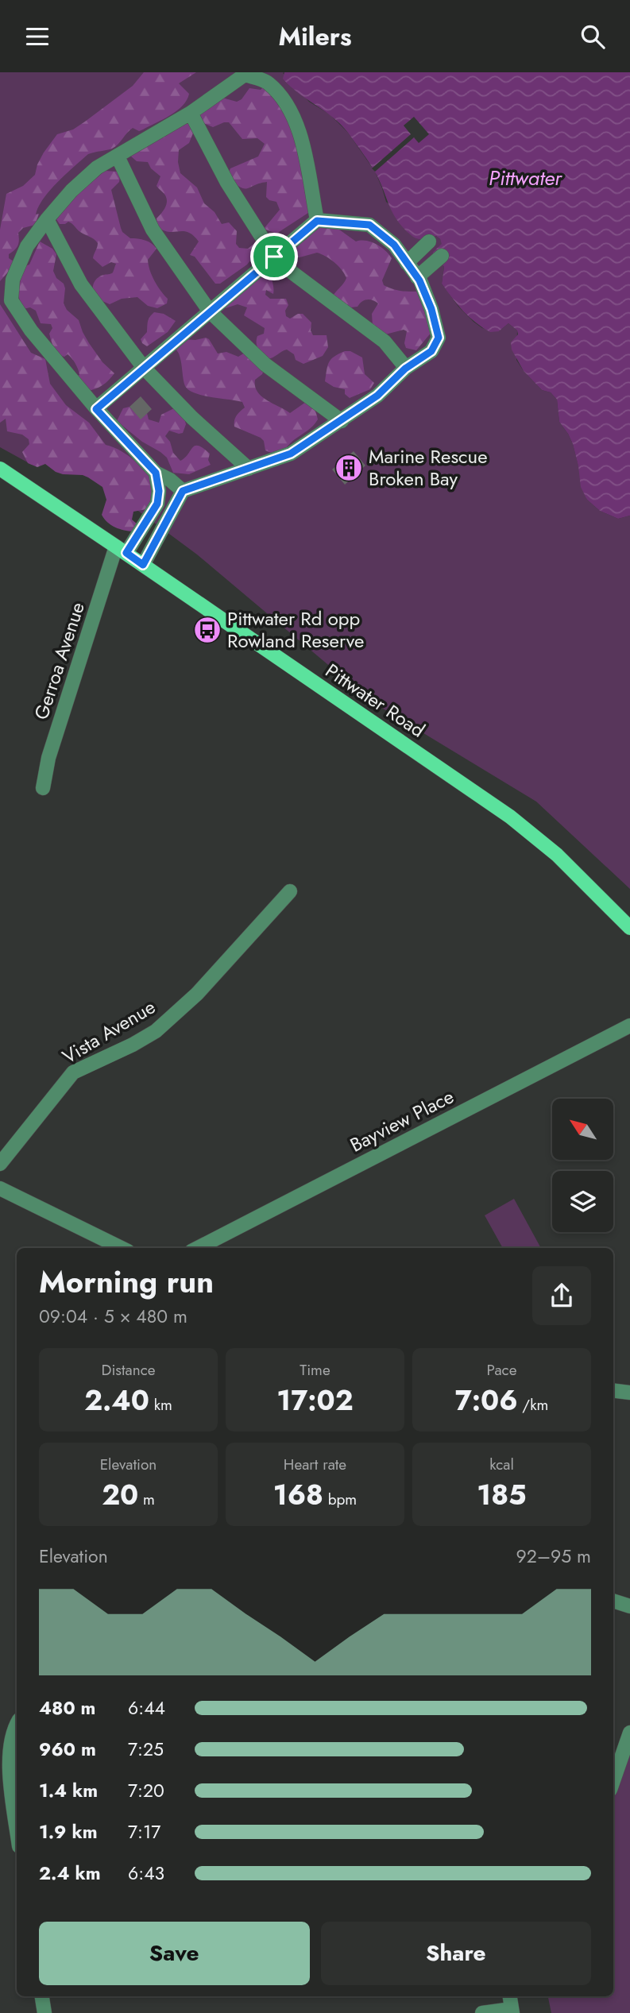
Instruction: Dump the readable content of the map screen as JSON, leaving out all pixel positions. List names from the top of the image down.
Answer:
{
  "streets": {
    "main road": ["Pittwater Road"],
    "street": ["Gerroa Avenue", "Vista Avenue", "Bayview Place"]
  },
  "crossings": [
    ["Gerroa Avenue", "Pittwater Road"]
  ],
  "water": ["Pittwater"],
  "places": {
    "building": ["Marine Rescue Broken Bay"],
    "bus stop": ["Pittwater Rd opp Rowland Reserve"]
  },
  "north": "top left",
  "page": {
    "header": "Milers",
    "heading": ["Morning run", "09:04 · 5 × 480 m"],
    "stats": [
      ["Distance", "2.40 km"],
      ["Time", "17:02"],
      ["Pace", "7:06 /km"],
      ["Elevation", "20 m"],
      ["Heart rate", "168 bpm"],
      ["kcal", "185"]
    ],
    "chart": ["Elevation", "92–95 m"],
    "list": [
      {
        "name": "480 m",
        "note": "6:44"
      },
      {
        "name": "960 m",
        "note": "7:25"
      },
      {
        "name": "1.4 km",
        "note": "7:20"
      },
      {
        "name": "1.9 km",
        "note": "7:17"
      },
      {
        "name": "2.4 km",
        "note": "6:43"
      }
    ],
    "buttons": ["Save", "Share"]
  }
}
